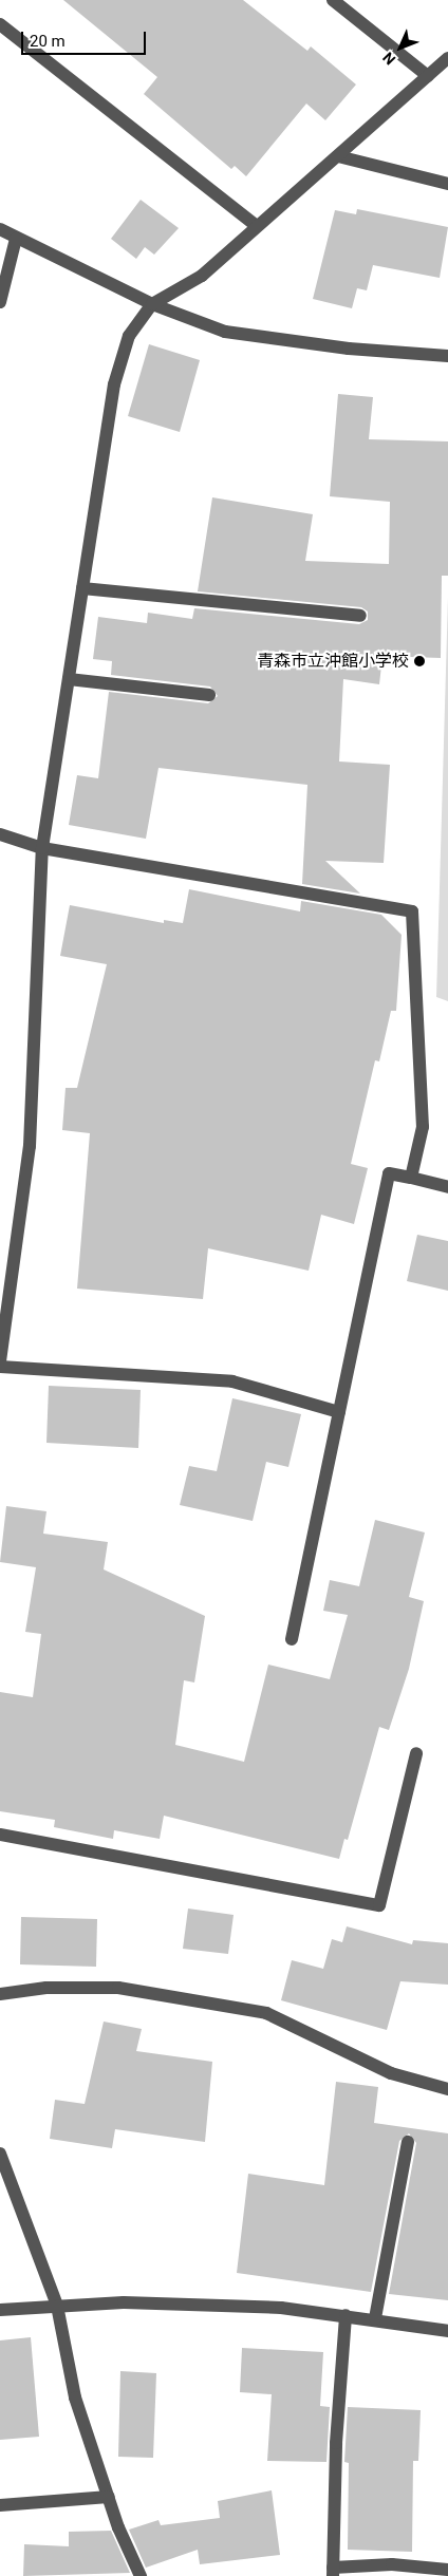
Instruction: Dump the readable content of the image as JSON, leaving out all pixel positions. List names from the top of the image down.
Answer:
{
  "places": ["青森市立沖館小学校"],
  "scale_bar": "20 m",
  "north": "bottom left"
}
